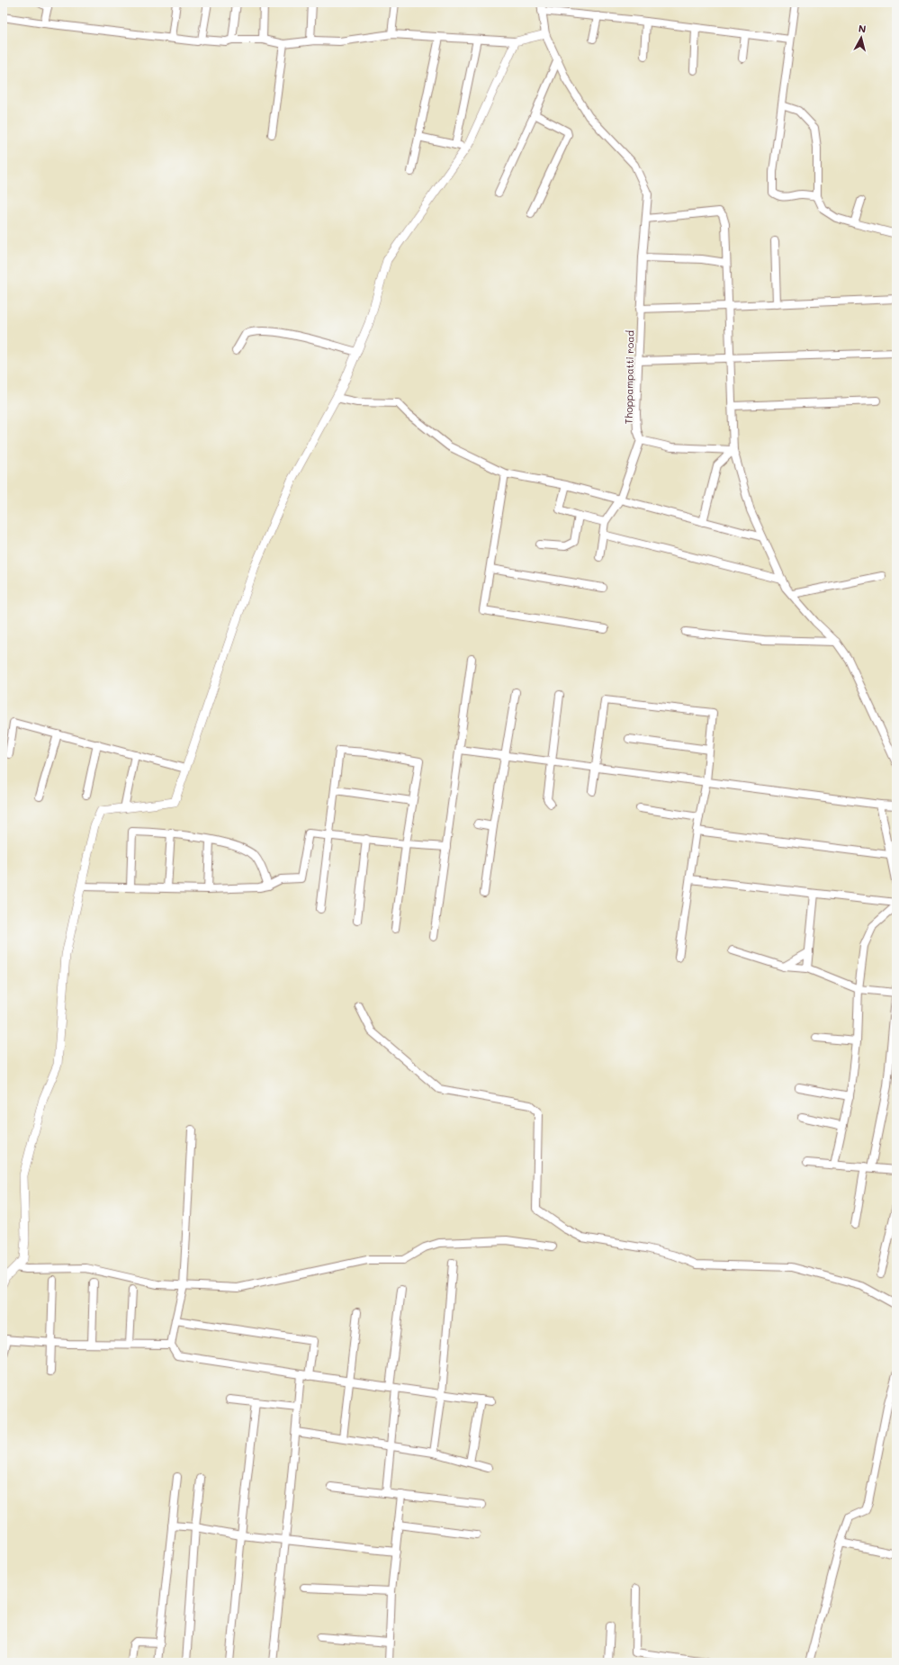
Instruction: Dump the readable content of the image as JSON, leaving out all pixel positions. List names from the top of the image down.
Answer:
{
  "streets": {
    "street": ["Thoppampatti road"]
  },
  "north": "top"
}
